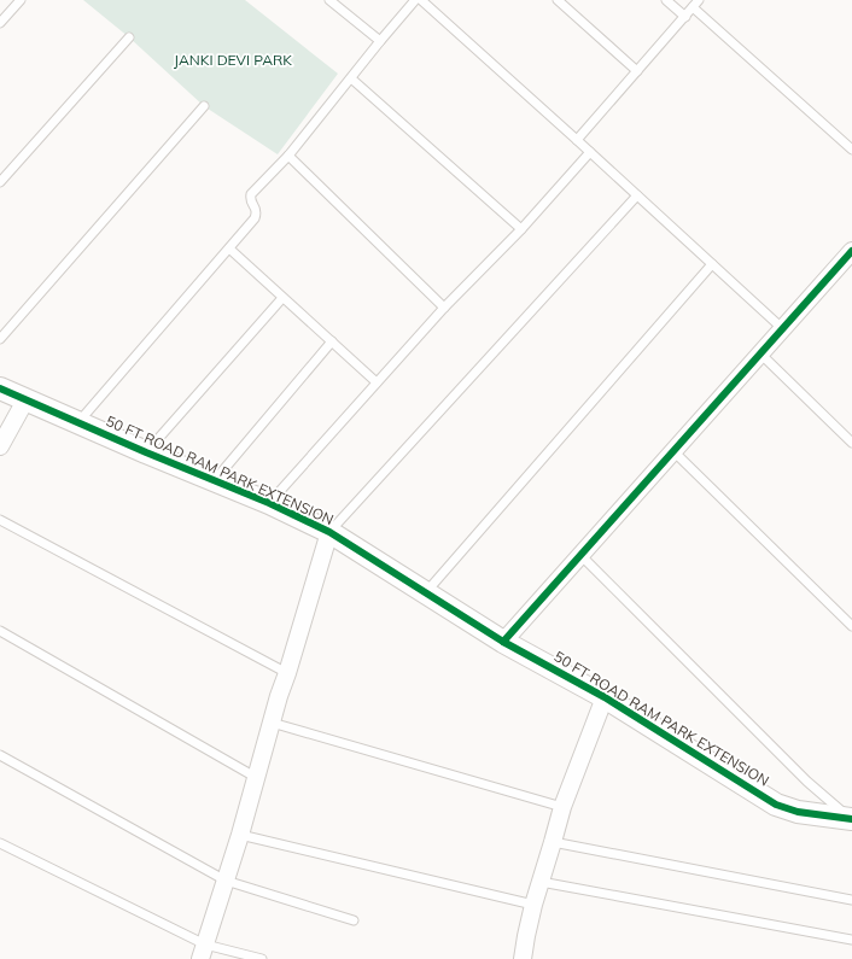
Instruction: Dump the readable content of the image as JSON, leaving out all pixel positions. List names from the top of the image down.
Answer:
{
  "streets": {
    "street": ["50 FT ROAD RAM PARK EXTENSION"]
  },
  "parks": ["JANKI DEVI PARK"]
}
